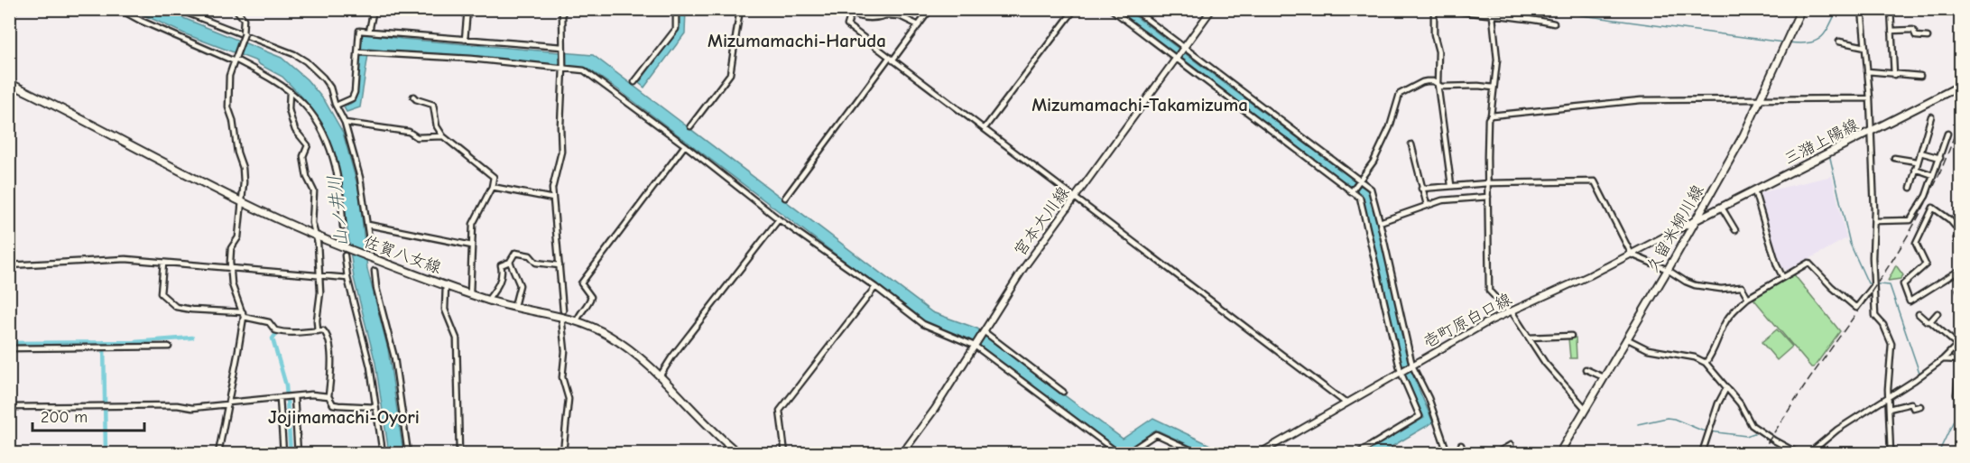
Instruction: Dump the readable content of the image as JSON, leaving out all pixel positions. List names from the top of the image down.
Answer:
{
  "streets": {
    "main road": [
      "三潴上陽線",
      "宮本大川線",
      "久留米柳川線",
      "佐賀八女線",
      "壱町原白口線"
    ]
  },
  "crossings": [
    ["三潴上陽線", "久留米柳川線"],
    ["三潴上陽線", "壱町原白口線"],
    ["久留米柳川線", "壱町原白口線"]
  ],
  "districts": ["Mizumamachi-Haruda", "Mizumamachi-Takamizuma", "Jojimamachi-Oyori"],
  "water": ["山ノ井川"],
  "scale_bar": "200 m"
}
